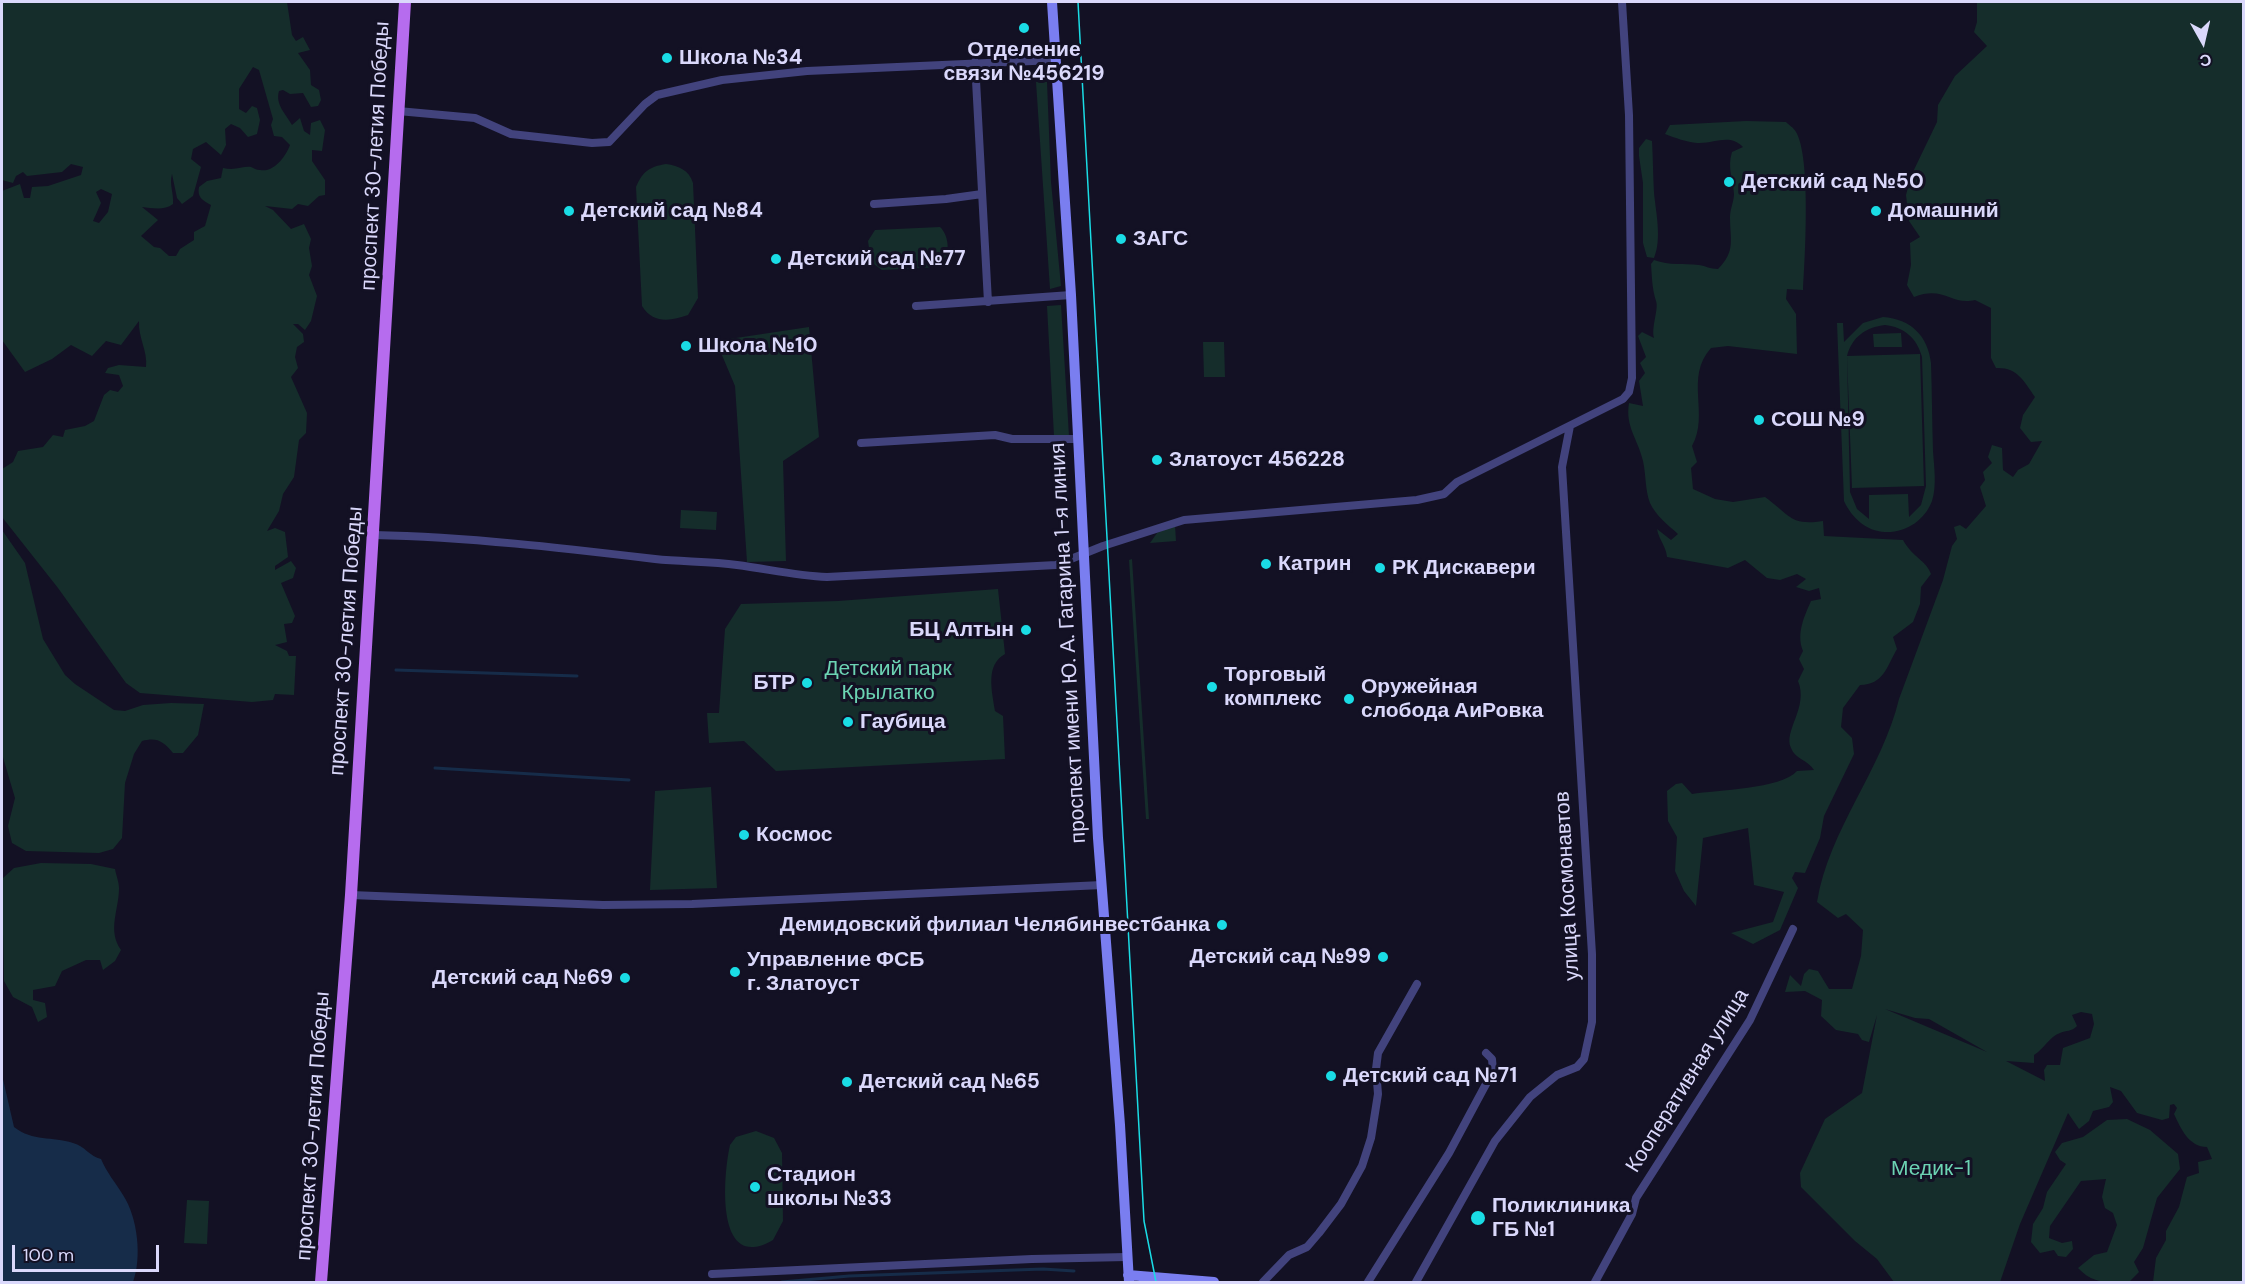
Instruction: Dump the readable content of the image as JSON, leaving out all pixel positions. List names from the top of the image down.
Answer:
{
  "streets": {
    "main road": ["проспект 30-летия Победы", "проспект имени Ю. А. Гагарина 1-я линия"],
    "street": ["улица Космонавтов", "Кооперативная улица"]
  },
  "parks": ["Детский парк Крылатко", "Медик-1"],
  "places": [
    "Отделение связи №456219",
    "Школа №34",
    "Детский сад №50",
    "Детский сад №84",
    "Домашний",
    "ЗАГС",
    "Детский сад №77",
    "Школа №10",
    "СОШ №9",
    "Златоуст 456228",
    "Катрин",
    "РК Дискавери",
    "БЦ Алтын",
    "БТР",
    "Торговый комплекс",
    "Оружейная слобода АиРовка",
    "Гаубица",
    "Космос",
    "Демидовский филиал Челябинвестбанка",
    "Детский сад №99",
    "Управление ФСБ г. Златоуст",
    "Детский сад №69",
    "Детский сад №71",
    "Детский сад №65",
    "Стадион школы №33",
    "Поликлиника ГБ №1"
  ],
  "scale_bar": "100 m",
  "north": "bottom"
}
